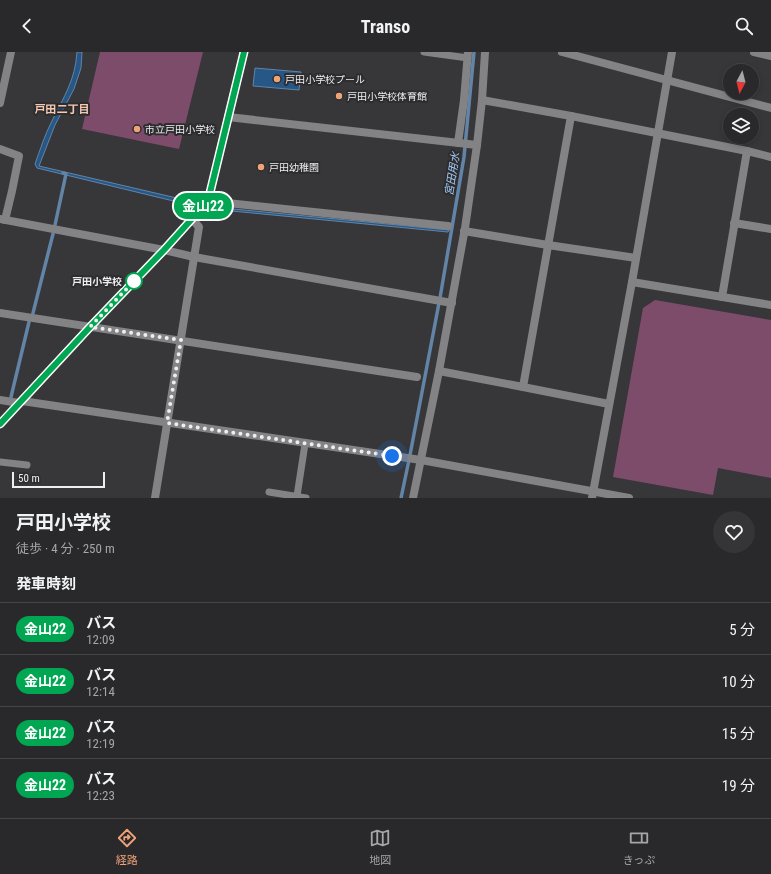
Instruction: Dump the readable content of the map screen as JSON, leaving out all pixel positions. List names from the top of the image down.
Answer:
{
  "districts": ["戸田二丁目"],
  "water": ["宮田用水"],
  "places": [
    "戸田小学校プール",
    "戸田小学校体育館",
    "市立戸田小学校",
    "戸田幼稚園",
    "戸田小学校"
  ],
  "lines": ["bus line 金山22"],
  "scale_bar": "50 m",
  "north": "bottom",
  "page": {
    "header": "Transo",
    "on_map": "金山22",
    "scale": "50 m",
    "heading": [
      ["戸田小学校", "徒歩 · 4 分 · 250 m"],
      "発車時刻"
    ],
    "list": [
      {
        "mark": "金山22",
        "name": "バス",
        "note": "12:09",
        "value": "5 分"
      },
      {
        "mark": "金山22",
        "name": "バス",
        "note": "12:14",
        "value": "10 分"
      },
      {
        "mark": "金山22",
        "name": "バス",
        "note": "12:19",
        "value": "15 分"
      },
      {
        "mark": "金山22",
        "name": "バス",
        "note": "12:23",
        "value": "19 分"
      }
    ],
    "tabs": ["経路", "地図", "きっぷ"]
  }
}
